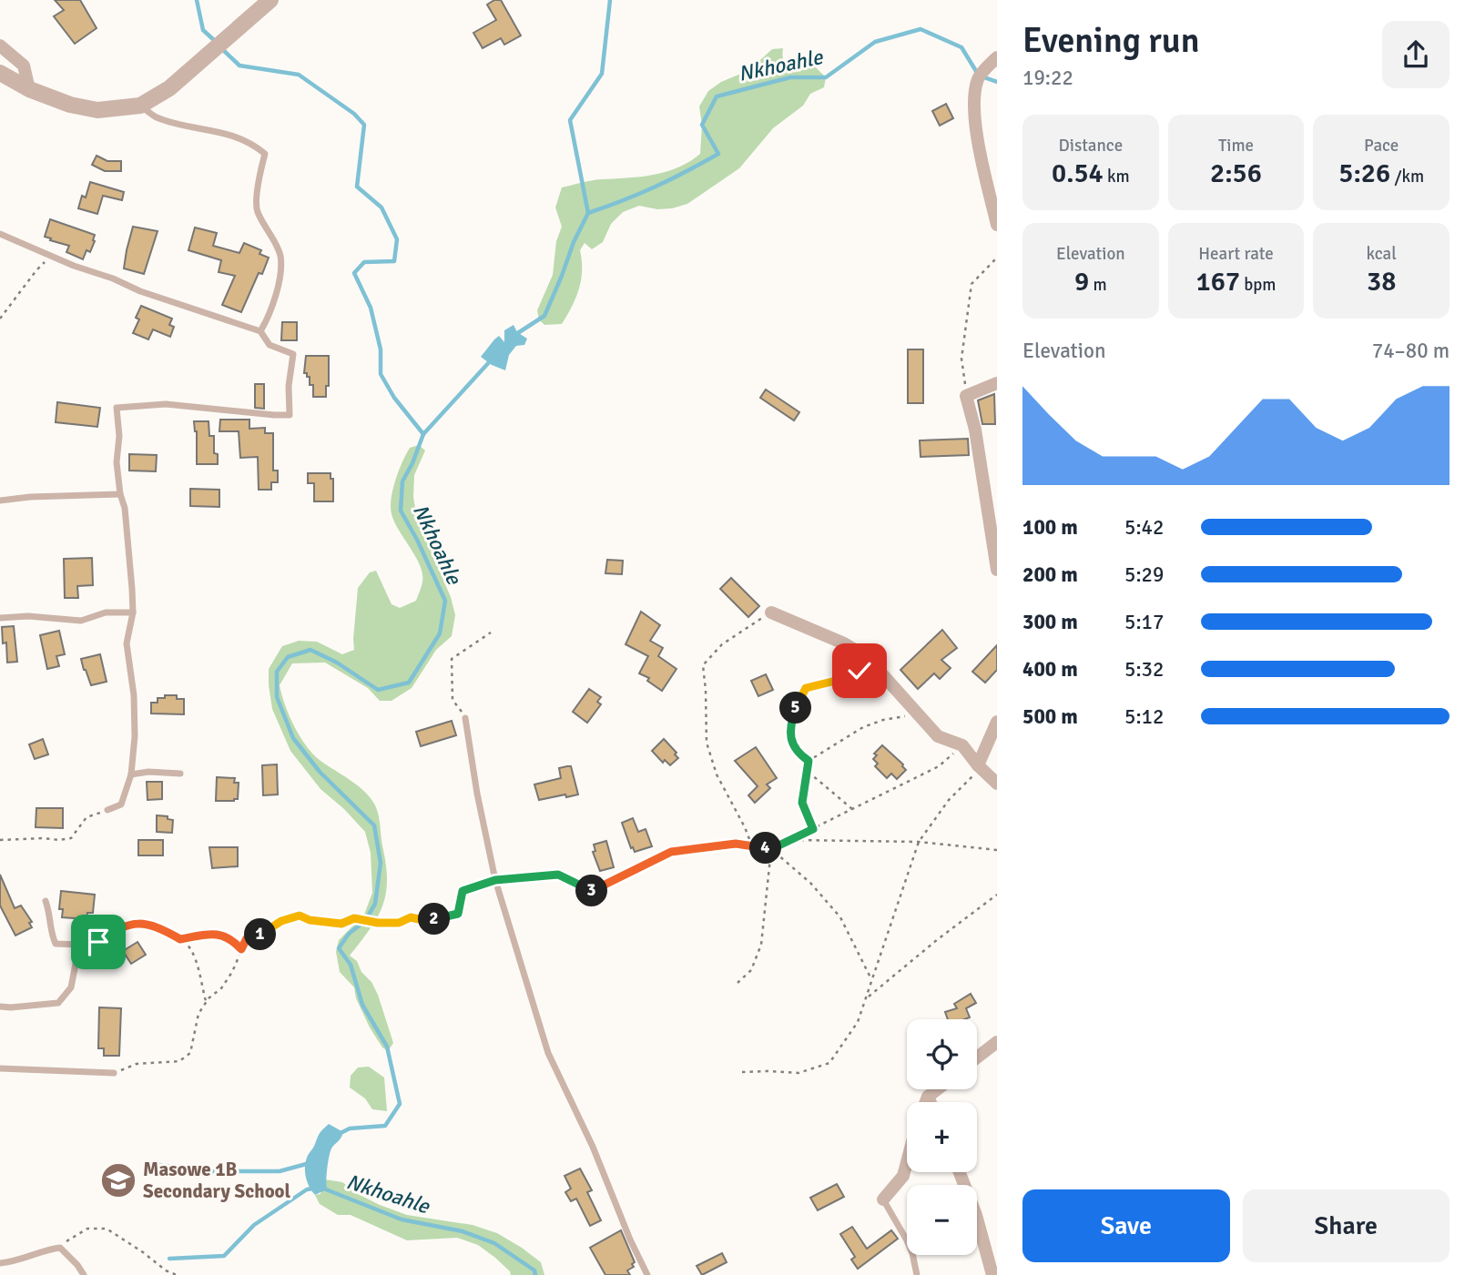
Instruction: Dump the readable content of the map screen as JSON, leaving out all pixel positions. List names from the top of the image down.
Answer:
{
  "water": ["Nkhoahle"],
  "places": {
    "school or university": ["Masowe 1B Secondary School"]
  },
  "page": {
    "heading": ["Evening run", "19:22"],
    "stats": [
      ["Distance", "0.54 km"],
      ["Time", "2:56"],
      ["Pace", "5:26 /km"],
      ["Elevation", "9 m"],
      ["Heart rate", "167 bpm"],
      ["kcal", "38"]
    ],
    "chart": ["Elevation", "74–80 m"],
    "list": [
      {
        "name": "100 m",
        "note": "5:42"
      },
      {
        "name": "200 m",
        "note": "5:29"
      },
      {
        "name": "300 m",
        "note": "5:17"
      },
      {
        "name": "400 m",
        "note": "5:32"
      },
      {
        "name": "500 m",
        "note": "5:12"
      }
    ],
    "pins": [
      "5",
      "4",
      "3",
      "2",
      "1"
    ],
    "map_buttons": ["+", "−"],
    "buttons": ["Save", "Share"]
  }
}
